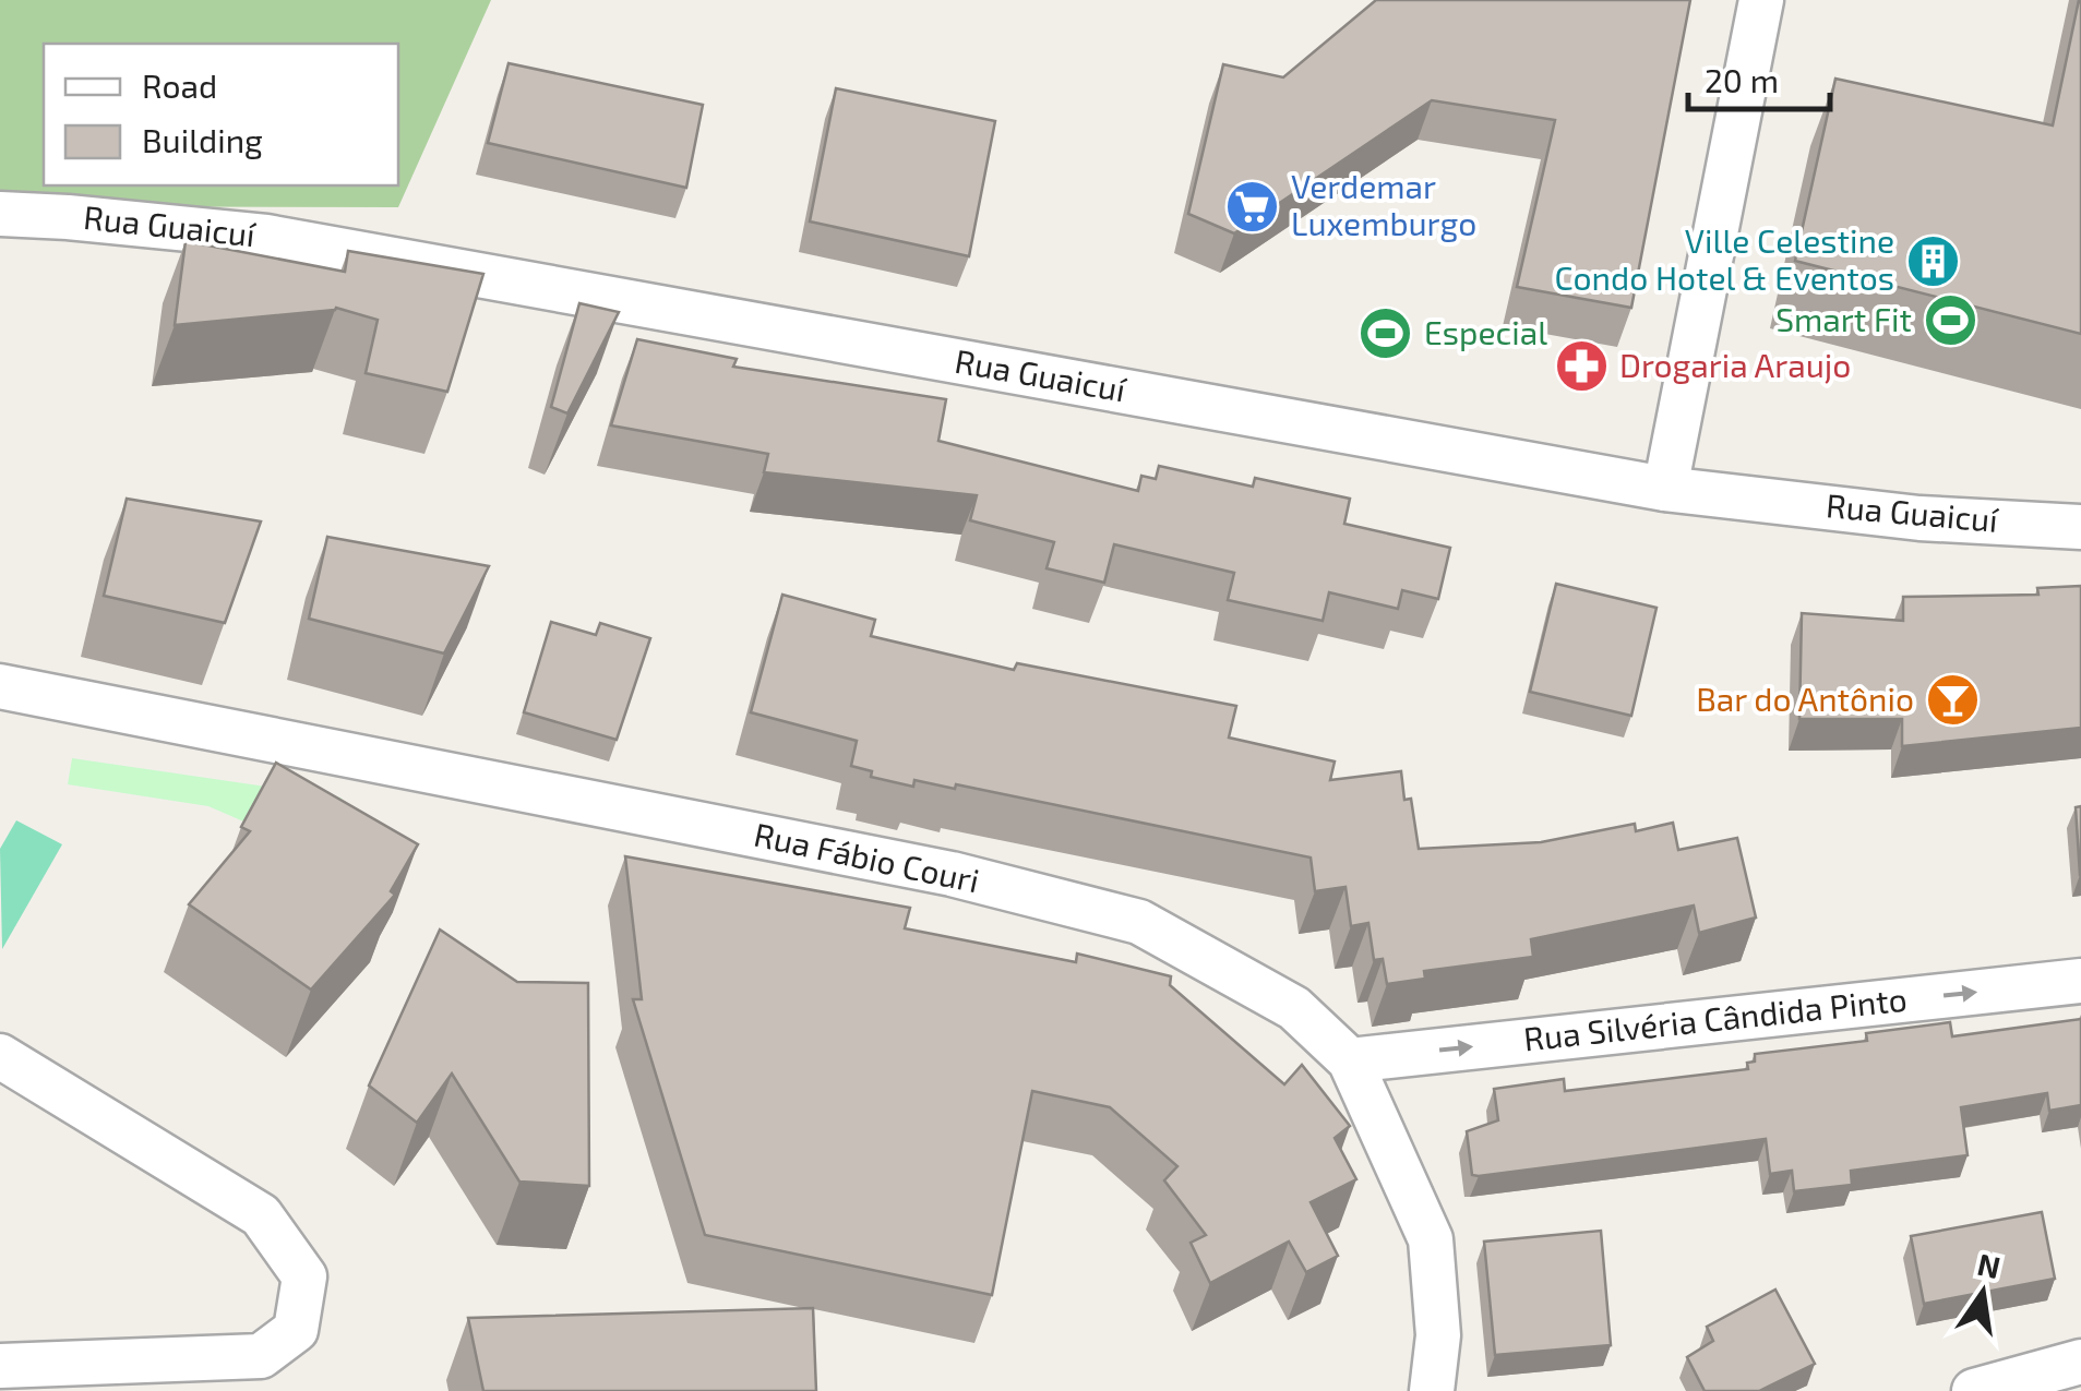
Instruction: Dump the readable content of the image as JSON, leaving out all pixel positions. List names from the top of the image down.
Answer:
{
  "streets": {
    "street": ["Rua Guaicuí", "Rua Fábio Couri", "Rua Silvéria Cândida Pinto"]
  },
  "crossings": [
    ["Rua Fábio Couri", "Rua Silvéria Cândida Pinto"]
  ],
  "one_way": ["Rua Silvéria Cândida Pinto"],
  "places": {
    "supermarket": ["Verdemar Luxemburgo"],
    "building": ["Ville Celestine Condo Hotel & Eventos"],
    "sports": ["Smart Fit", "Especial"],
    "pharmacy": ["Drogaria Araujo"],
    "bar": ["Bar do Antônio"]
  },
  "legend": ["Road", "Building"],
  "scale_bar": "20 m",
  "north": "top"
}
